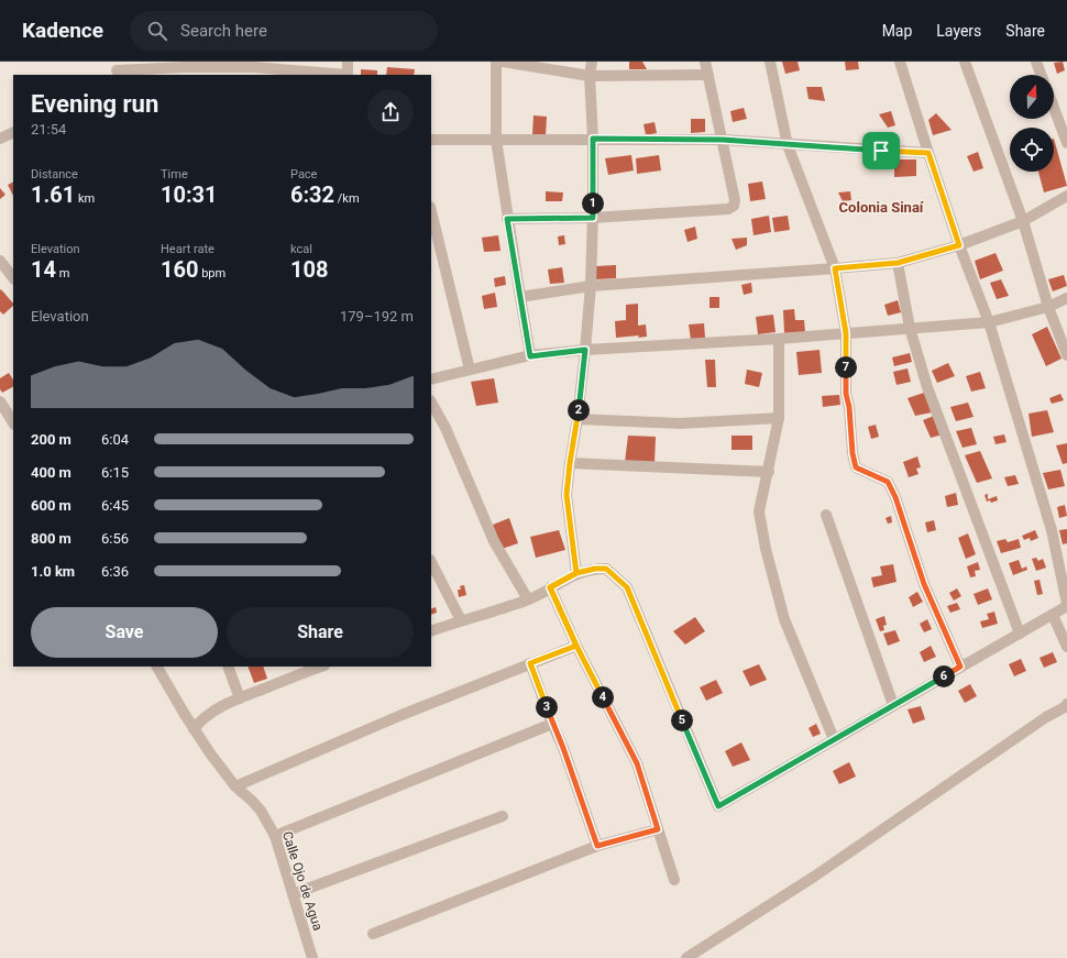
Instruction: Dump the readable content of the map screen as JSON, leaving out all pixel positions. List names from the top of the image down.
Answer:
{
  "streets": {
    "street": ["Calle Ojo de Agua"]
  },
  "districts": ["Colonia Sinaí"],
  "north": "top",
  "page": {
    "header": "Kadence",
    "search": "Search here",
    "nav": ["Map", "Layers", "Share"],
    "heading": ["Evening run", "21:54"],
    "stats": [
      ["Distance", "1.61 km"],
      ["Time", "10:31"],
      ["Pace", "6:32 /km"],
      ["Elevation", "14 m"],
      ["Heart rate", "160 bpm"],
      ["kcal", "108"]
    ],
    "pins": [
      "1",
      "7",
      "2",
      "6",
      "4",
      "3",
      "5"
    ],
    "chart": ["Elevation", "179–192 m"],
    "list": [
      {
        "name": "200 m",
        "note": "6:04"
      },
      {
        "name": "400 m",
        "note": "6:15"
      },
      {
        "name": "600 m",
        "note": "6:45"
      },
      {
        "name": "800 m",
        "note": "6:56"
      },
      {
        "name": "1.0 km",
        "note": "6:36"
      }
    ],
    "buttons": ["Save", "Share"]
  }
}
